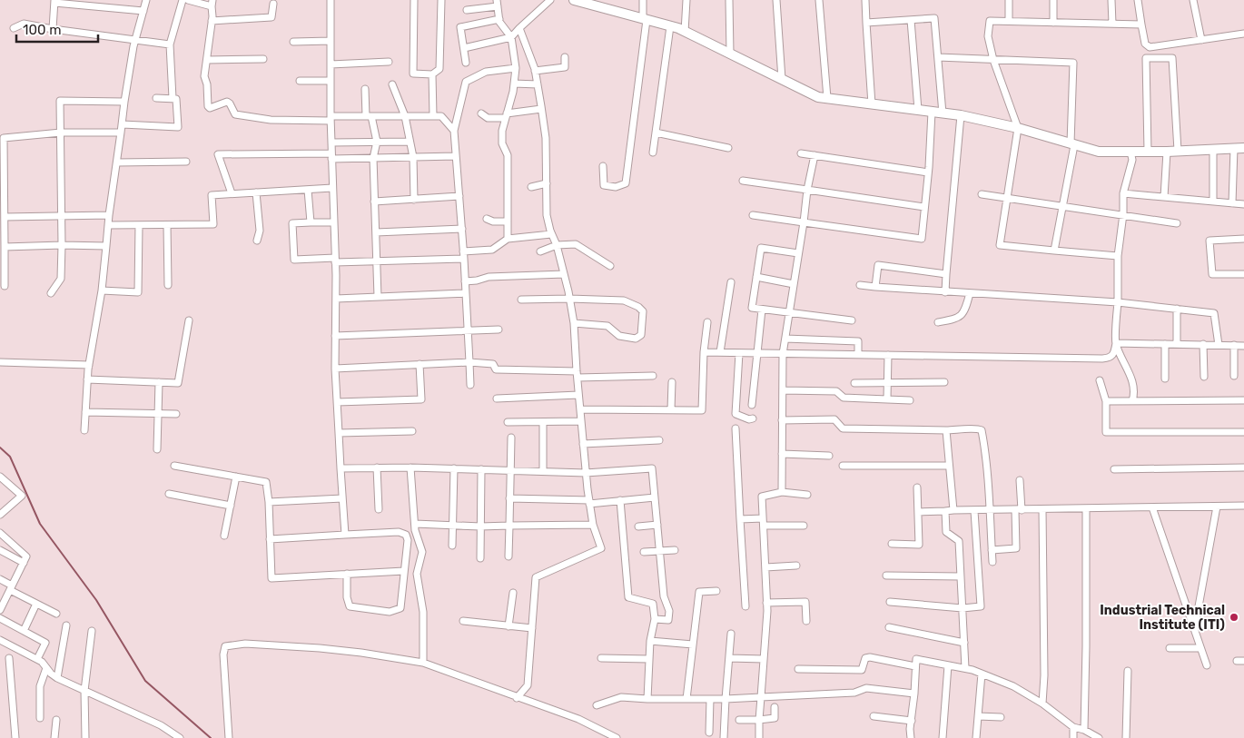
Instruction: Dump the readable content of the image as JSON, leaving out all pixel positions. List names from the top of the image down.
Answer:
{
  "places": ["Industrial Technical Institute (ITI)"],
  "scale_bar": "100 m"
}
